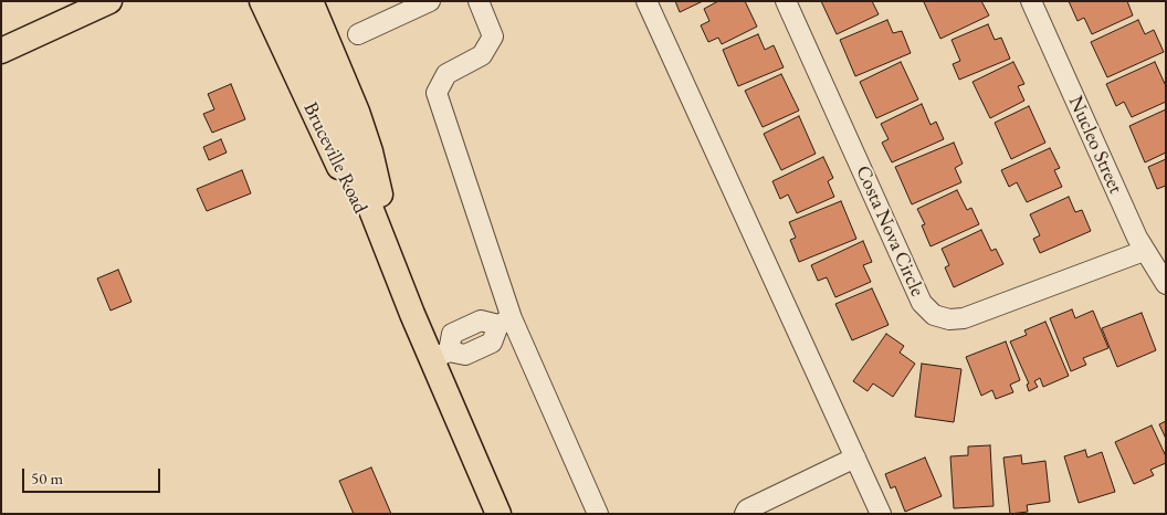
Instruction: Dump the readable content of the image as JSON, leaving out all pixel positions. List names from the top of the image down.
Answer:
{
  "streets": {
    "main road": ["Bruceville Road"],
    "street": ["Nucleo Street", "Costa Nova Circle"]
  },
  "crossings": [
    ["Nucleo Street", "Costa Nova Circle"]
  ],
  "scale_bar": "50 m"
}
